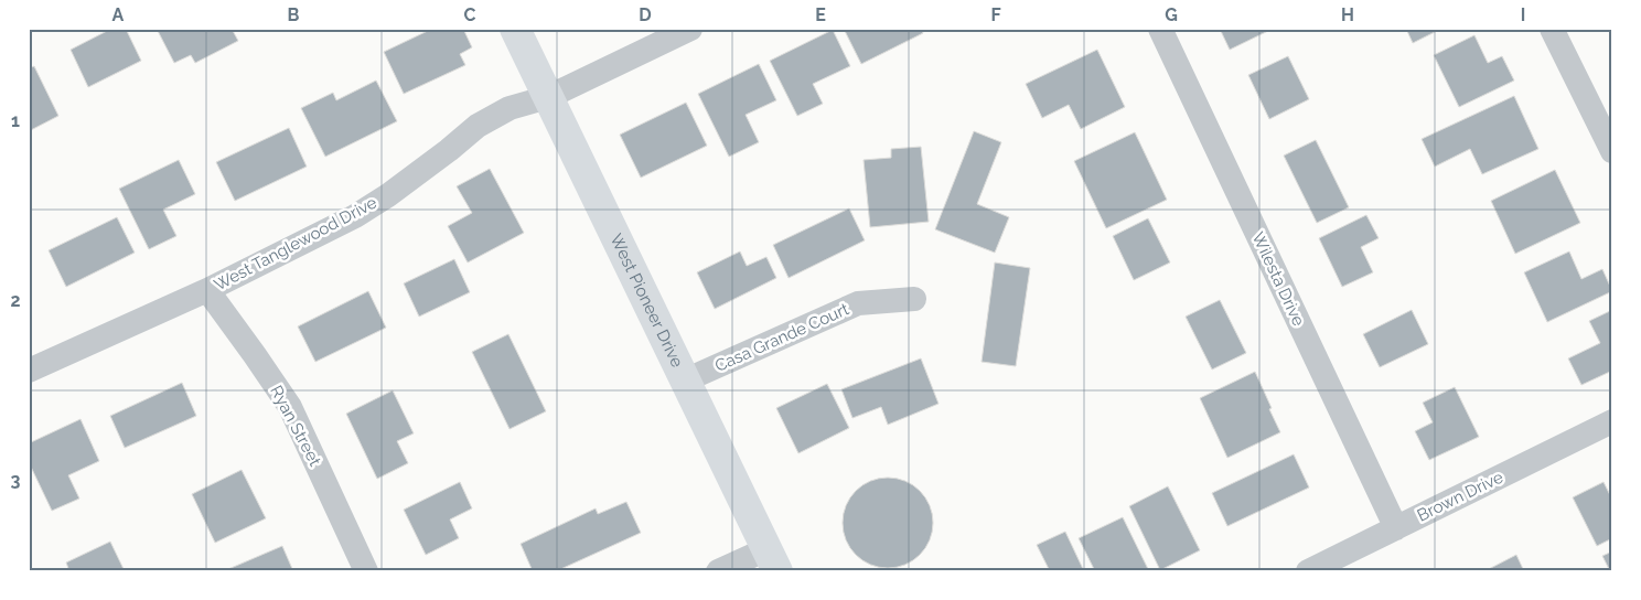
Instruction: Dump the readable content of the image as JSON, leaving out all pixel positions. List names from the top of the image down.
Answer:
{
  "streets": {
    "main road": ["West Pioneer Drive"],
    "street": [
      "West Tanglewood Drive",
      "Wilesta Drive",
      "Casa Grande Court",
      "Ryan Street",
      "Brown Drive"
    ]
  },
  "crossings": [
    ["West Tanglewood Drive", "West Pioneer Drive"],
    ["West Tanglewood Drive", "Ryan Street"],
    ["Wilesta Drive", "Brown Drive"],
    ["West Pioneer Drive", "Casa Grande Court"]
  ],
  "grid": {
    "columns": [
      "A",
      "B",
      "C",
      "D",
      "E",
      "F",
      "G",
      "H",
      "I"
    ],
    "rows": ["1", "2", "3"]
  }
}
